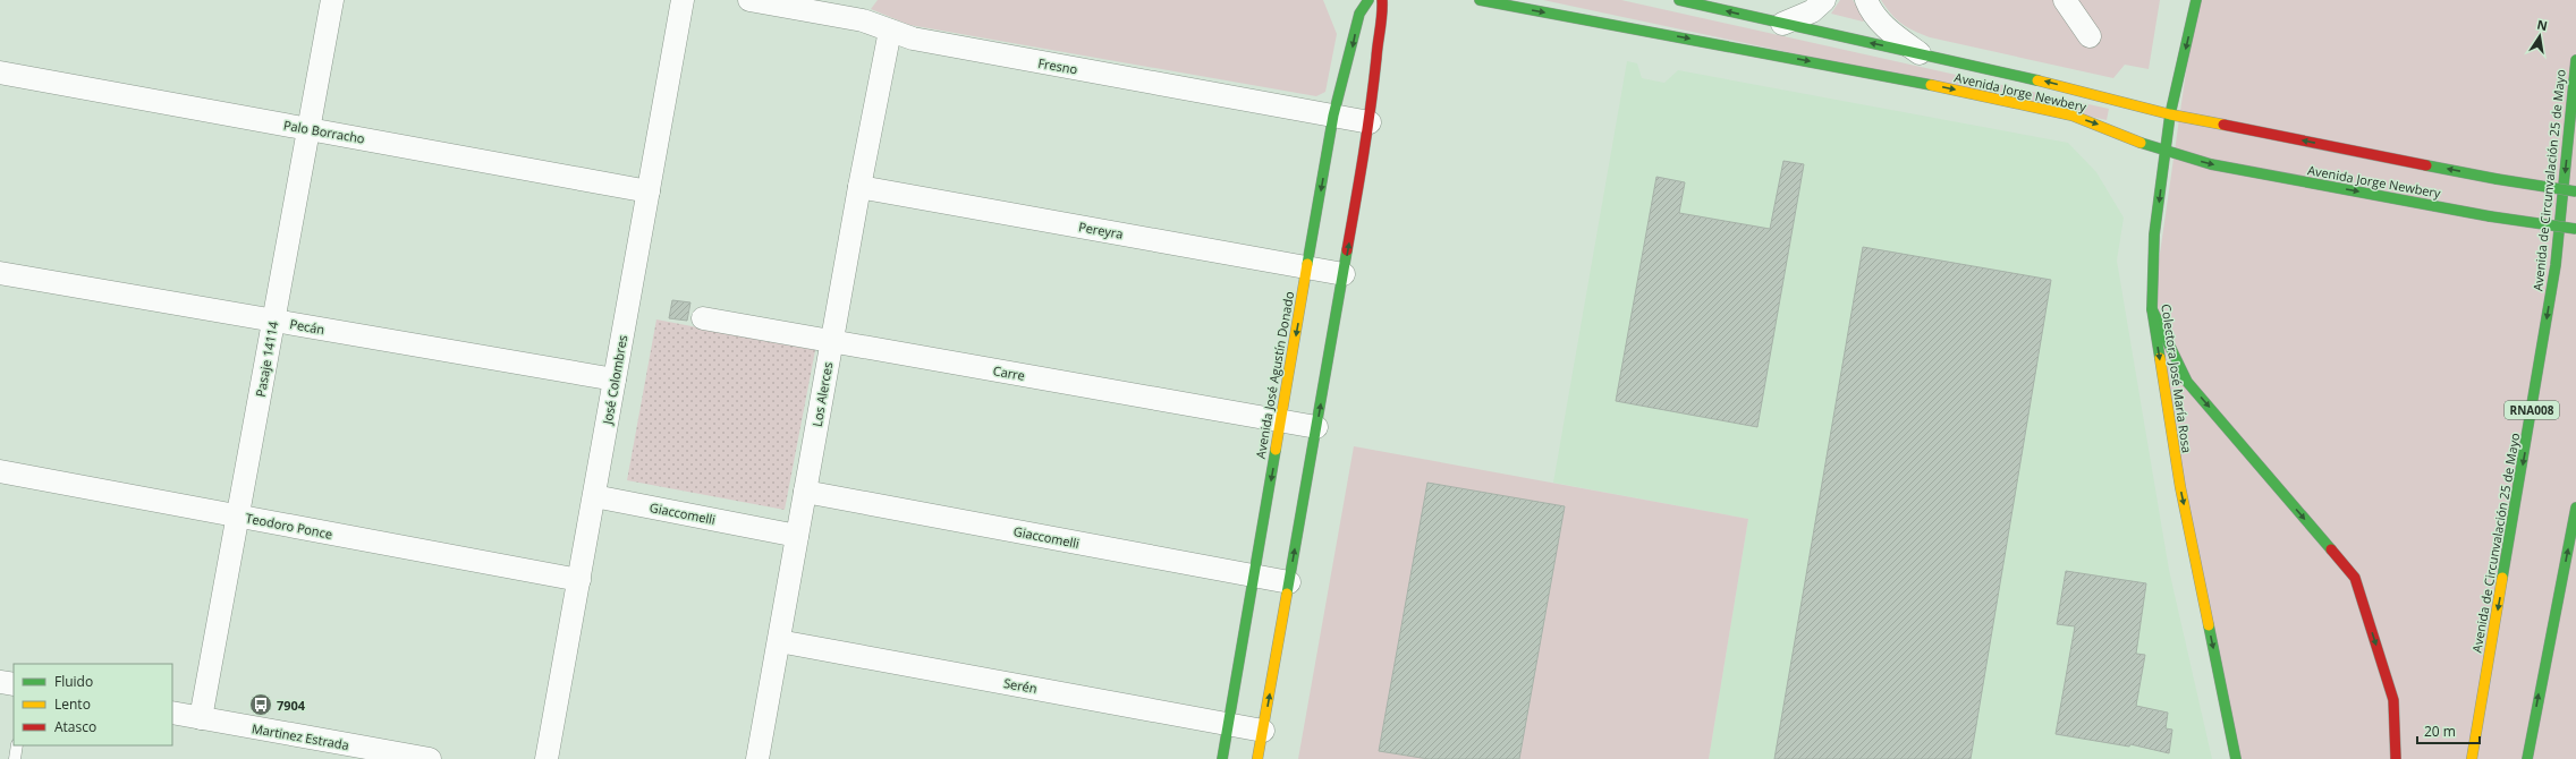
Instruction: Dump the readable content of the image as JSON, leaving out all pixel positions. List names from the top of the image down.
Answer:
{
  "streets": {
    "main road": [
      "Avenida Jorge Newbery",
      "Avenida de Circunvalación 25 de Mayo",
      "Avenida José Agustín Donado",
      "Colectora José María Rosa",
      "RNA008"
    ],
    "street": [
      "Fresno",
      "Palo Borracho",
      "Pereyra",
      "Pecán",
      "Pasaje 14114",
      "Carre",
      "José Colombres",
      "Los Alerces",
      "Giaccomelli",
      "Teodoro Ponce",
      "Serén",
      "Martinez Estrada"
    ]
  },
  "crossings": [
    ["Fresno", "Avenida José Agustín Donado"],
    ["Fresno", "Los Alerces"],
    ["Avenida Jorge Newbery", "Colectora José María Rosa"],
    ["Palo Borracho", "Pasaje 14114"],
    ["Palo Borracho", "José Colombres"],
    ["Pereyra", "Avenida José Agustín Donado"],
    ["Pereyra", "Los Alerces"],
    ["Pecán", "Pasaje 14114"],
    ["Pecán", "José Colombres"],
    ["Pasaje 14114", "Teodoro Ponce"],
    ["Pasaje 14114", "Martinez Estrada"],
    ["Carre", "Avenida José Agustín Donado"],
    ["Carre", "Los Alerces"],
    ["Avenida José Agustín Donado", "Giaccomelli"],
    ["Avenida José Agustín Donado", "Serén"],
    ["José Colombres", "Giaccomelli"],
    ["José Colombres", "Teodoro Ponce"],
    ["Los Alerces", "Giaccomelli"],
    ["Los Alerces", "Serén"]
  ],
  "one_way": ["Colectora José María Rosa"],
  "places": {
    "bus stop": ["7904"]
  },
  "legend": ["Fluido", "Lento", "Atasco"],
  "scale_bar": "20 m",
  "north": "top"
}
